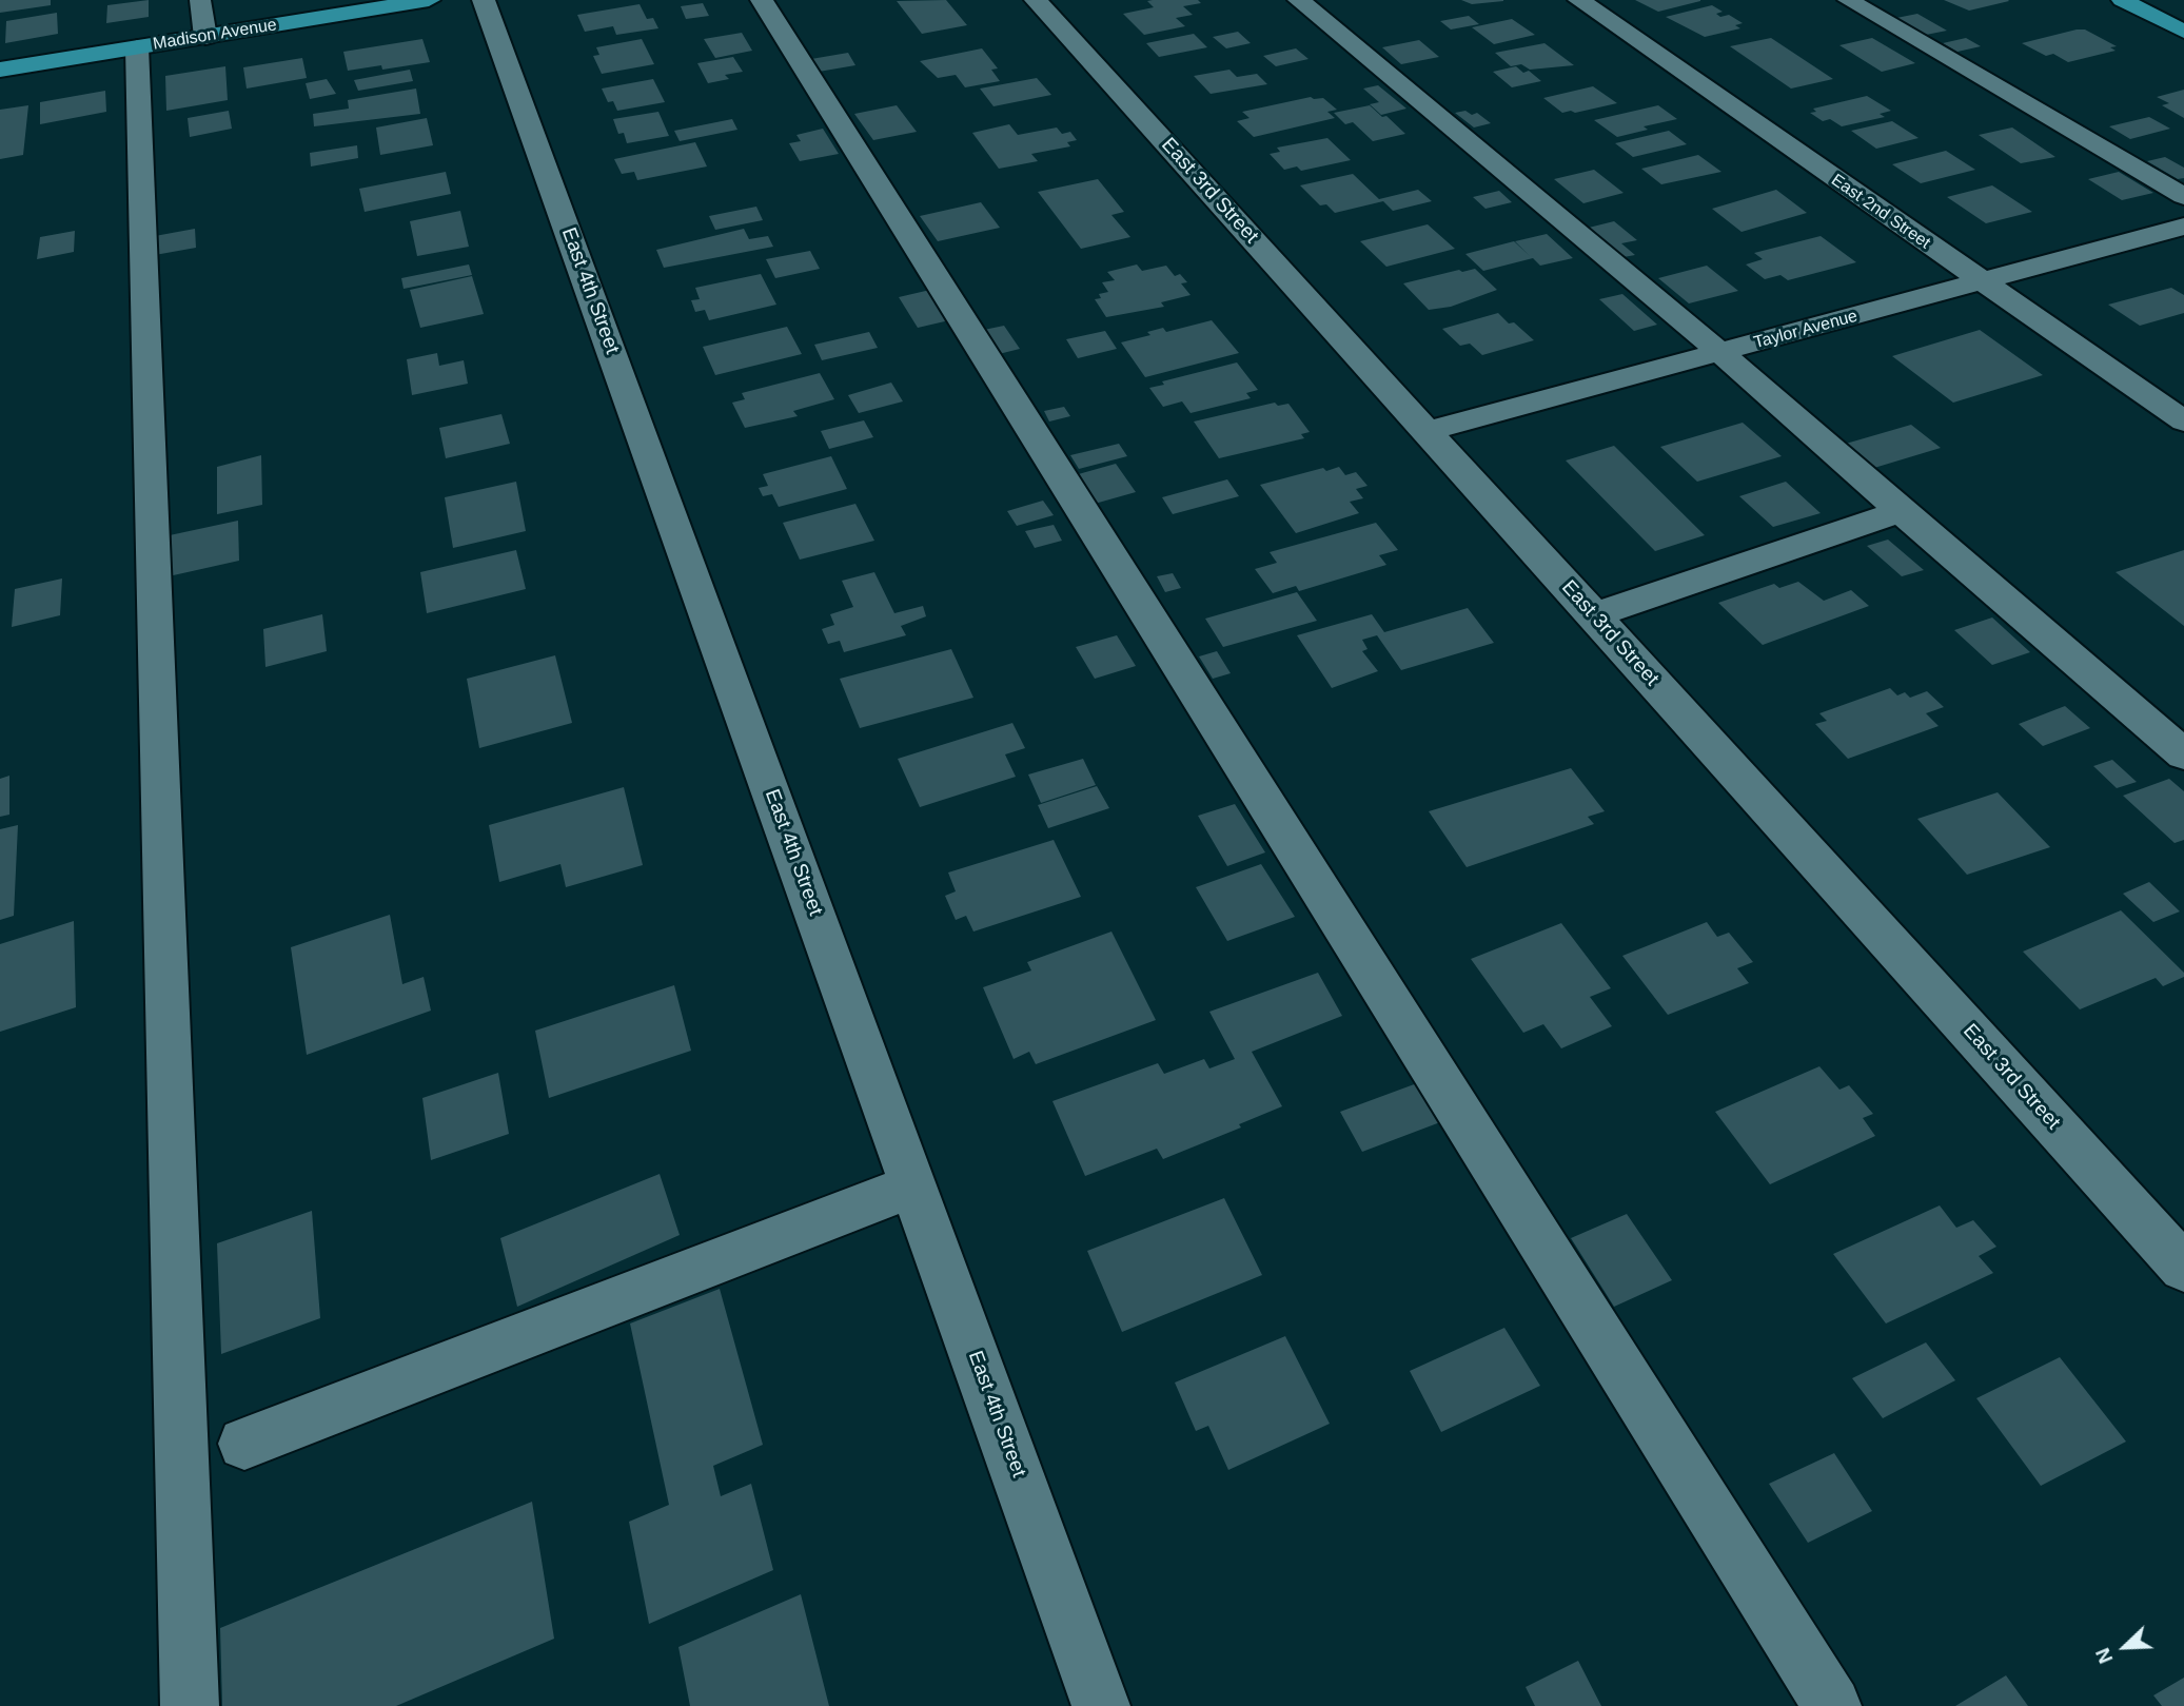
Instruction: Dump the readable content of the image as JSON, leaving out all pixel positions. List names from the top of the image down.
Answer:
{
  "streets": {
    "main road": ["Madison Avenue"],
    "street": [
      "East 3rd Street",
      "East 2nd Street",
      "East 4th Street",
      "Taylor Avenue"
    ]
  },
  "crossings": [
    ["East 3rd Street", "Taylor Avenue"],
    ["East 2nd Street", "Taylor Avenue"]
  ],
  "north": "bottom left"
}
